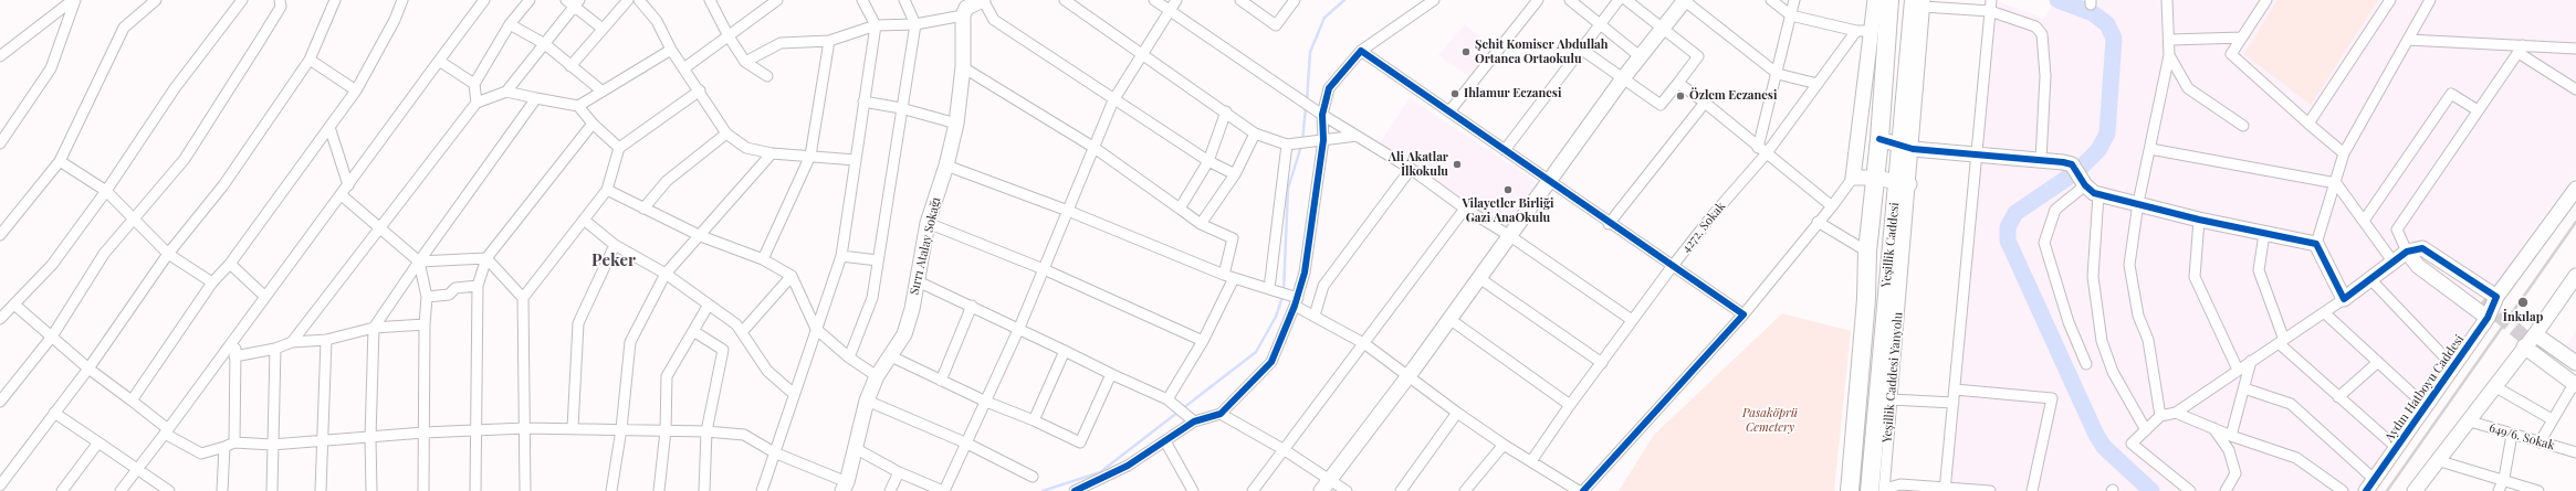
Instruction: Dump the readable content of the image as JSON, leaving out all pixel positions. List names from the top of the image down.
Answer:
{
  "streets": {
    "highway": ["Yeşillik Caddesi"],
    "street": [
      "4272. Sokak",
      "Sırrı Atalay Sokağı",
      "Yeşillik Caddesi Yanyolu",
      "Aydın Hatboyu Caddesi",
      "649/6. Sokak"
    ]
  },
  "crossings": [
    ["Yeşillik Caddesi", "Yeşillik Caddesi Yanyolu"]
  ],
  "districts": ["Peker"],
  "parks": ["Pasaköprü Cemetery"],
  "places": [
    "Şehit Komiser Abdullah Ortanca Ortaokulu",
    "Ihlamur Eczanesi",
    "Özlem Eczanesi",
    "Ali Akatlar İlkokulu",
    "Vilayetler Birliği Gazi AnaOkulu",
    "İnkılap"
  ]
}
